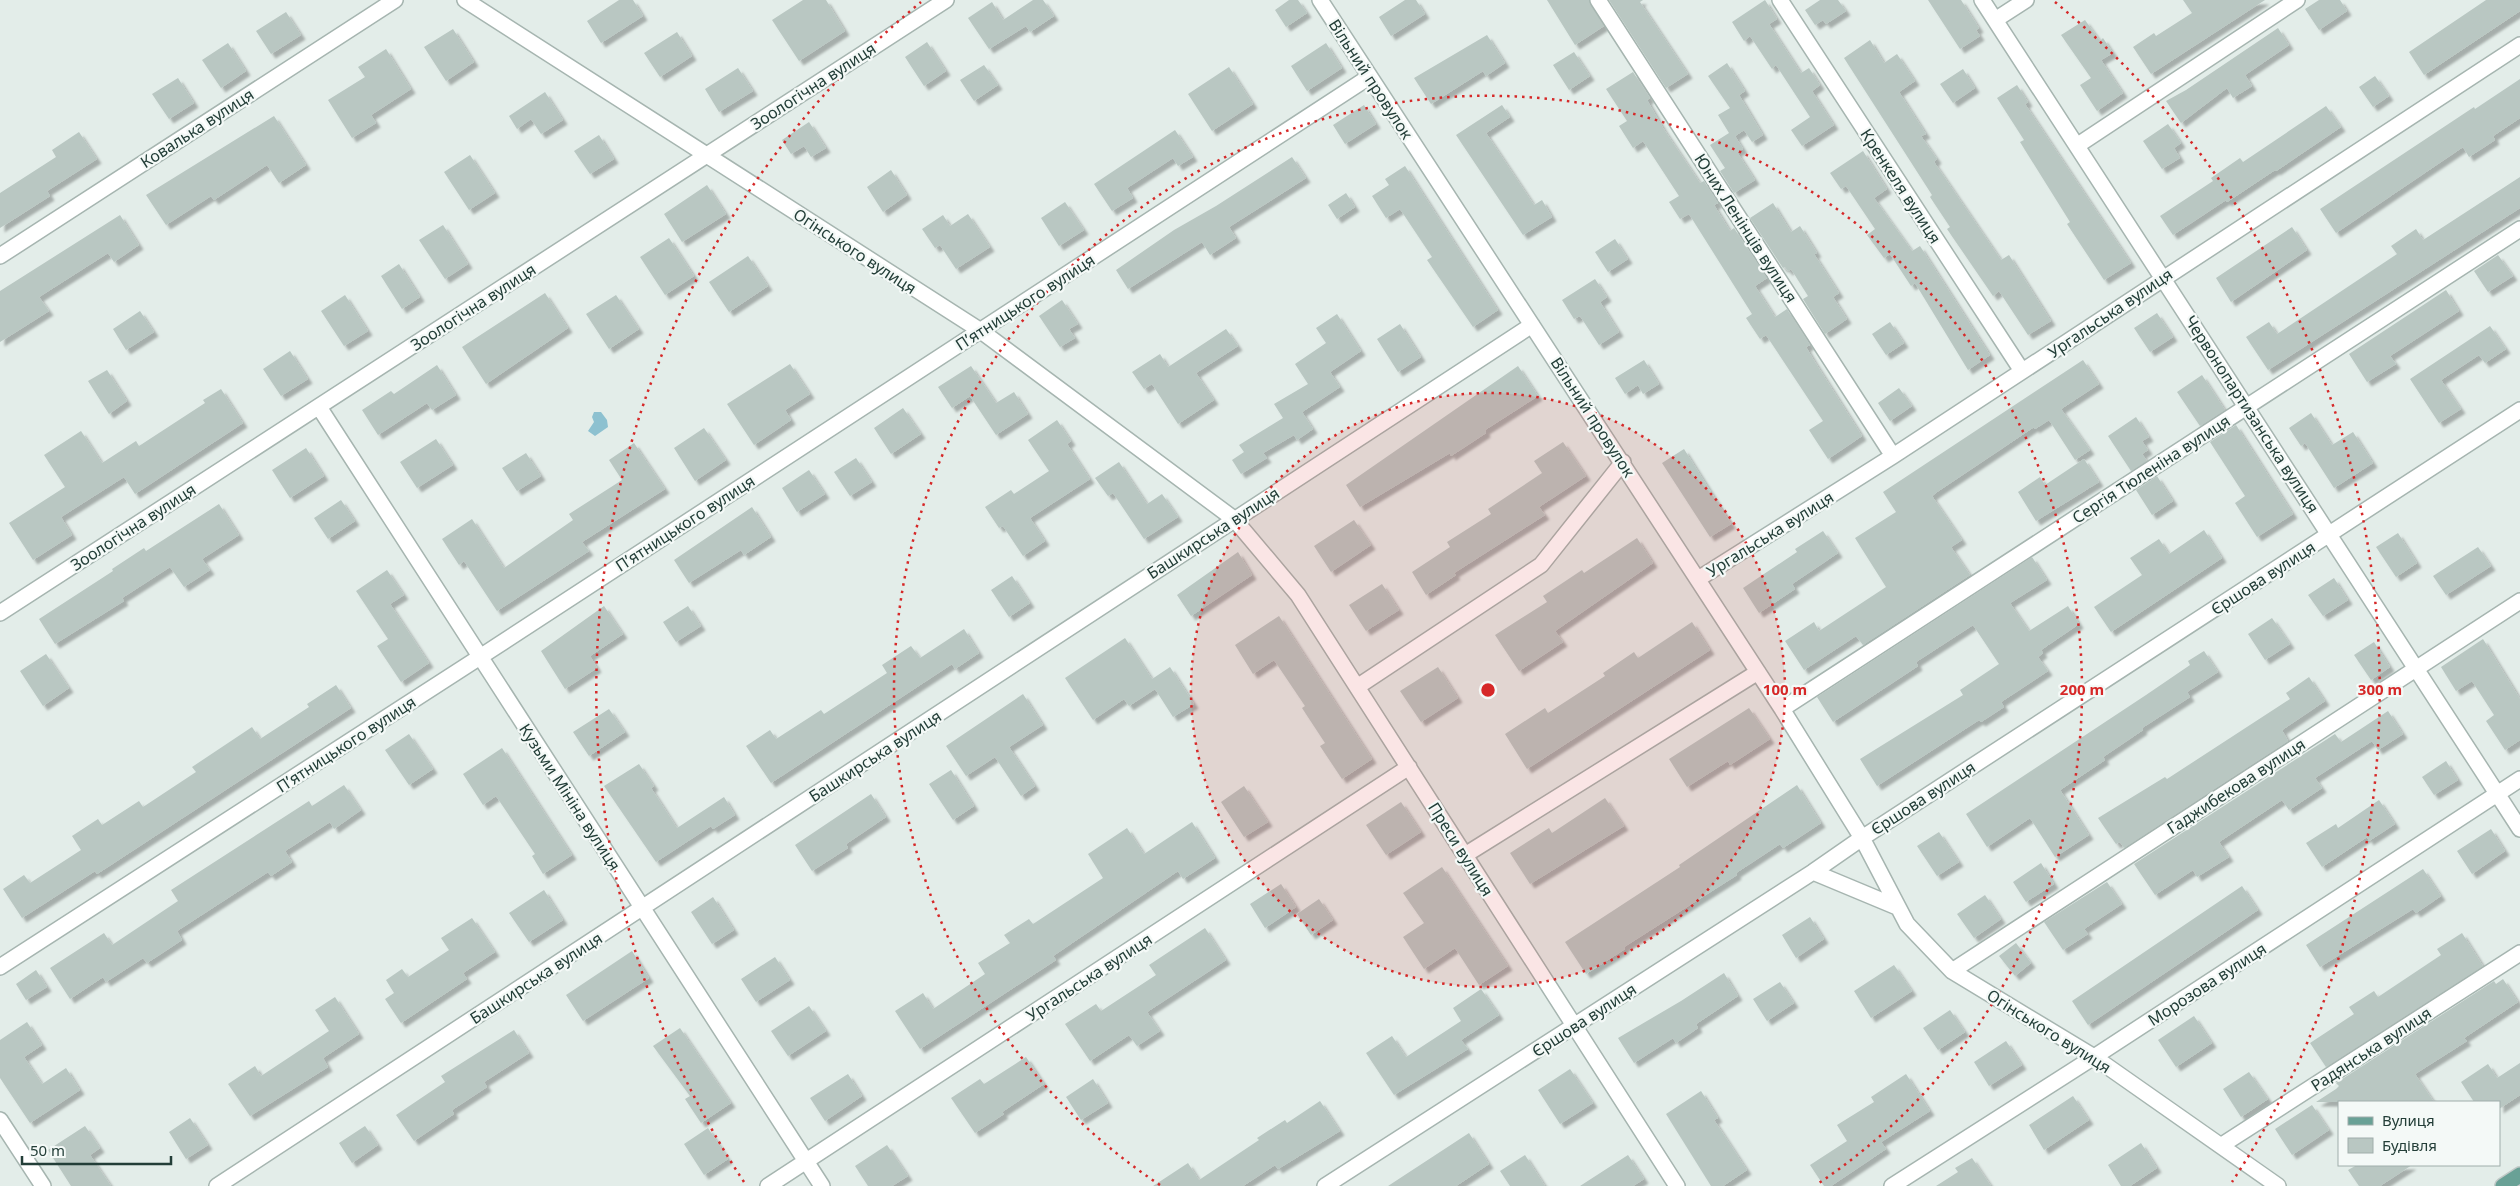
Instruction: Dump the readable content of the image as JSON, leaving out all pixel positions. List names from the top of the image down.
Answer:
{
  "streets": {
    "street": [
      "Вільний провулок",
      "Зоологічна вулиця",
      "Ковалька вулиця",
      "Кренкеля вулиця",
      "Юних Ленінців вулиця",
      "Огінського вулиця",
      "П’ятницького вулиця",
      "Ургальська вулиця",
      "Червонопартизанська вулиця",
      "Сергія Тюленіна вулиця",
      "Башкирська вулиця",
      "Єршова вулиця",
      "Гаджибекова вулиця",
      "Кузьми Мініна вулиця",
      "Преси вулиця",
      "Морозова вулиця",
      "Радянська вулиця"
    ]
  },
  "crossings": [
    ["Вільний провулок", "Огінського вулиця"],
    ["Вільний провулок", "П’ятницького вулиця"],
    ["Вільний провулок", "Ургальська вулиця"],
    ["Вільний провулок", "Сергія Тюленіна вулиця"],
    ["Вільний провулок", "Башкирська вулиця"],
    ["Вільний провулок", "Єршова вулиця"],
    ["Зоологічна вулиця", "Огінського вулиця"],
    ["Зоологічна вулиця", "Кузьми Мініна вулиця"],
    ["Кренкеля вулиця", "Ургальська вулиця"],
    ["Юних Ленінців вулиця", "Ургальська вулиця"],
    ["Огінського вулиця", "П’ятницького вулиця"],
    ["Огінського вулиця", "Башкирська вулиця"],
    ["Огінського вулиця", "Єршова вулиця"],
    ["Огінського вулиця", "Гаджибекова вулиця"],
    ["Огінського вулиця", "Преси вулиця"],
    ["Огінського вулиця", "Морозова вулиця"],
    ["Огінського вулиця", "Радянська вулиця"],
    ["П’ятницького вулиця", "Кузьми Мініна вулиця"],
    ["Ургальська вулиця", "Червонопартизанська вулиця"],
    ["Ургальська вулиця", "Кузьми Мініна вулиця"],
    ["Ургальська вулиця", "Преси вулиця"],
    ["Червонопартизанська вулиця", "Сергія Тюленіна вулиця"],
    ["Червонопартизанська вулиця", "Єршова вулиця"],
    ["Червонопартизанська вулиця", "Гаджибекова вулиця"],
    ["Червонопартизанська вулиця", "Морозова вулиця"],
    ["Башкирська вулиця", "Кузьми Мініна вулиця"],
    ["Башкирська вулиця", "Преси вулиця"],
    ["Єршова вулиця", "Преси вулиця"]
  ],
  "legend": ["Вулиця", "Будівля"],
  "scale_bar": "50 m",
  "rings": ["100 m", "200 m", "300 m"]
}
